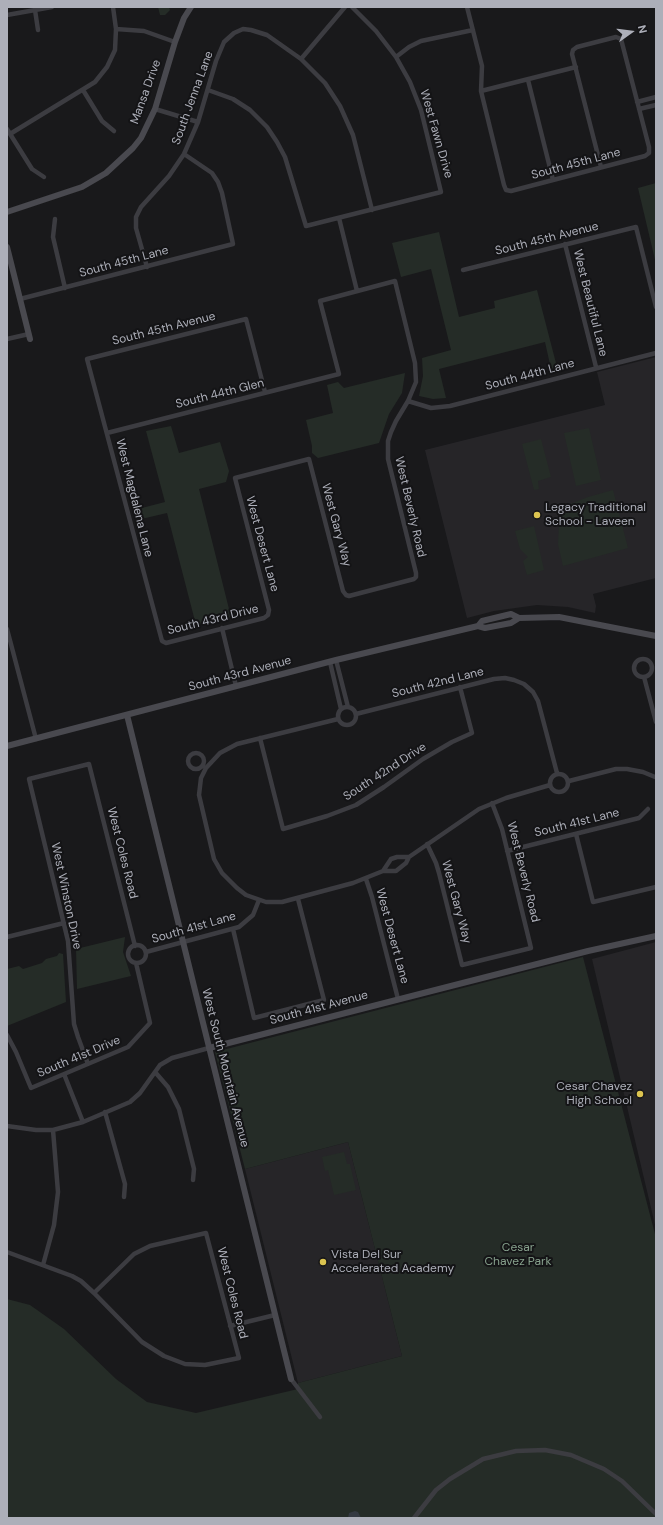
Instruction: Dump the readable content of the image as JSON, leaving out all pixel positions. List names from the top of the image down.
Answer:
{
  "streets": {
    "street": [
      "Mansa Drive",
      "South Jenna Lane",
      "West Fawn Drive",
      "South 45th Lane",
      "South 45th Avenue",
      "West Beautiful Lane",
      "South 44th Lane",
      "South 44th Glen",
      "West Magdalena Lane",
      "West Beverly Road",
      "West Gary Way",
      "West Desert Lane",
      "South 43rd Drive",
      "South 43rd Avenue",
      "South 42nd Lane",
      "South 42nd Drive",
      "South 41st Lane",
      "West Coles Road",
      "West Winston Drive",
      "South 41st Avenue",
      "South 41st Drive",
      "West South Mountain Avenue"
    ]
  },
  "crossings": [
    ["South Jenna Lane", "South 45th Lane"],
    ["South 45th Avenue", "West Beautiful Lane"],
    ["South 45th Avenue", "South 44th Glen"],
    ["South 45th Avenue", "West Magdalena Lane"],
    ["West Beautiful Lane", "South 44th Lane"],
    ["South 44th Lane", "West Beverly Road"],
    ["South 44th Glen", "West Magdalena Lane"],
    ["South 44th Glen", "West Beverly Road"],
    ["West Magdalena Lane", "South 43rd Drive"],
    ["West Beverly Road", "West Gary Way"],
    ["West Beverly Road", "South 41st Lane"],
    ["West Gary Way", "West Desert Lane"],
    ["West Desert Lane", "South 43rd Drive"],
    ["West Desert Lane", "South 41st Avenue"],
    ["South 43rd Avenue", "West South Mountain Avenue"],
    ["South 42nd Lane", "South 42nd Drive"],
    ["South 42nd Lane", "South 41st Lane"],
    ["South 41st Lane", "West Coles Road"],
    ["South 41st Lane", "West South Mountain Avenue"],
    ["West Coles Road", "West Winston Drive"],
    ["West Coles Road", "South 41st Drive"],
    ["West Winston Drive", "South 41st Drive"],
    ["South 41st Avenue", "West South Mountain Avenue"]
  ],
  "parks": ["Cesar Chavez Park"],
  "places": ["Legacy Traditional School - Laveen", "Cesar Chavez High School", "Vista Del Sur Accelerated Academy"],
  "north": "right"
}
